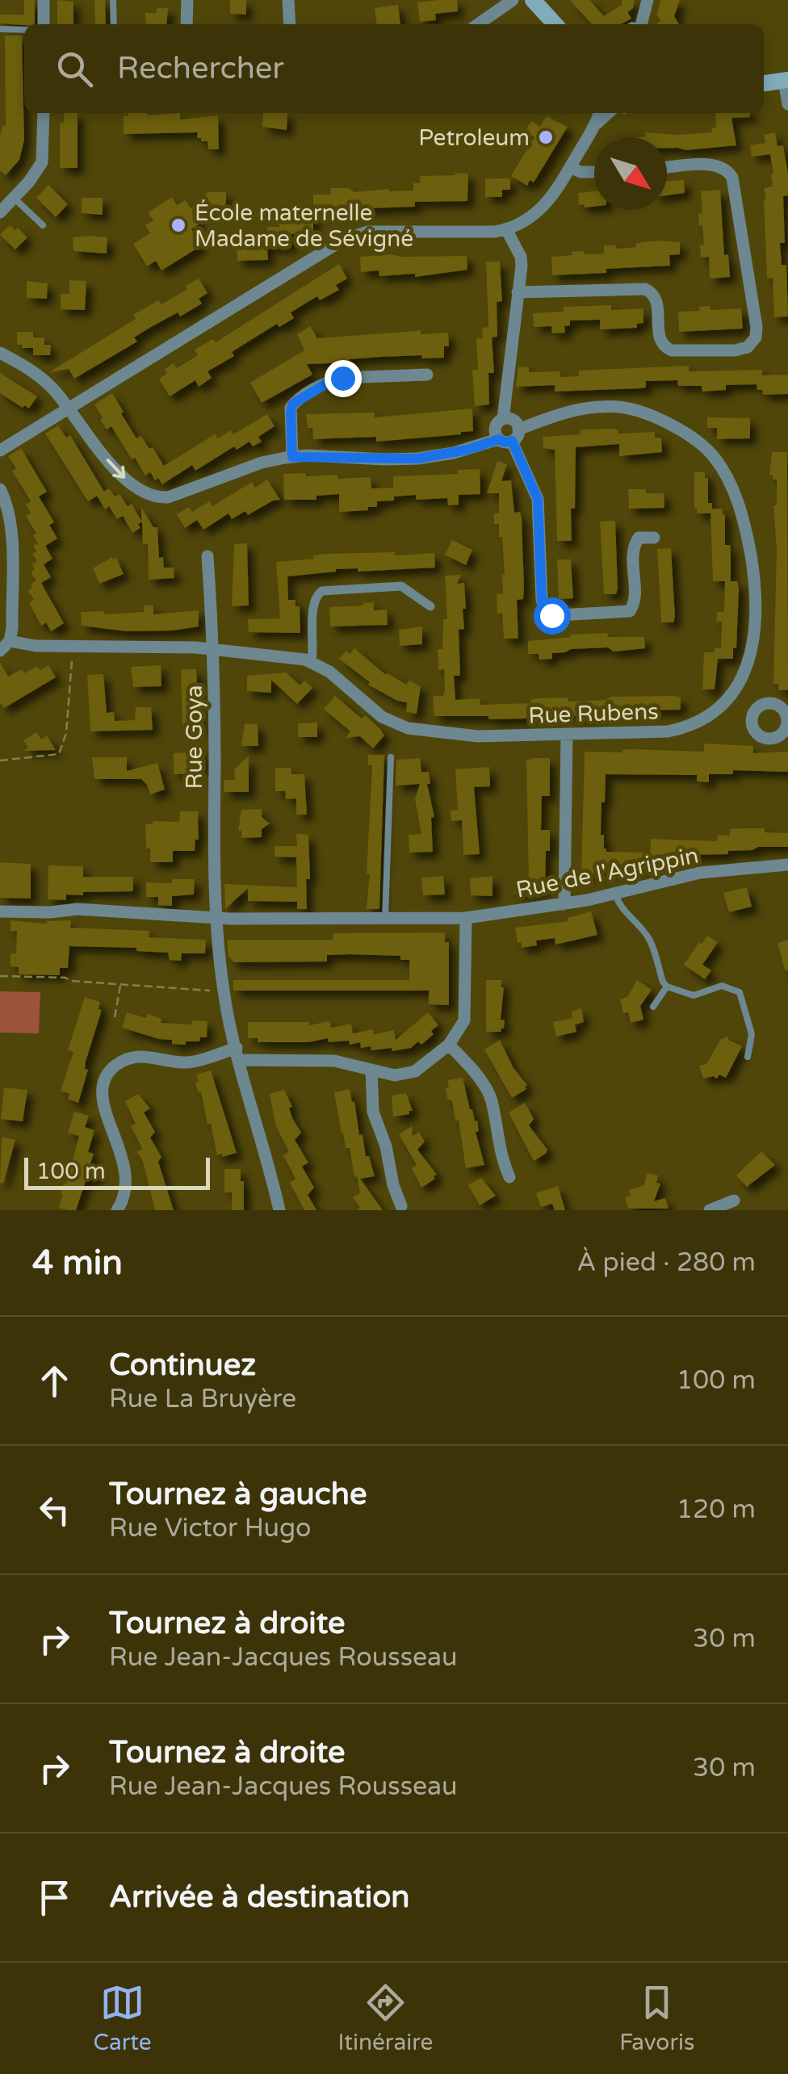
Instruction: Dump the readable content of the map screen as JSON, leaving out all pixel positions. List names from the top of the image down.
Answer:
{
  "streets": {
    "street": ["Rue Rubens", "Rue Goya", "Rue de l'Agrippin"]
  },
  "crossings": [
    ["Rue Goya", "Rue de l'Agrippin"]
  ],
  "places": ["Petroleum", "École maternelle Madame de Sévigné"],
  "scale_bar": "100 m",
  "north": "bottom right",
  "page": {
    "search": "Rechercher",
    "scale": "100 m",
    "heading": ["4 min", "À pied · 280 m"],
    "list": [
      ["Continuez", "Rue La Bruyère", "100 m"],
      ["Tournez à gauche", "Rue Victor Hugo", "120 m"],
      ["Tournez à droite", "Rue Jean-Jacques Rousseau", "30 m"],
      ["Tournez à droite", "Rue Jean-Jacques Rousseau", "30 m"],
      "Arrivée à destination"
    ],
    "nav": ["Carte", "Itinéraire", "Favoris"]
  }
}
